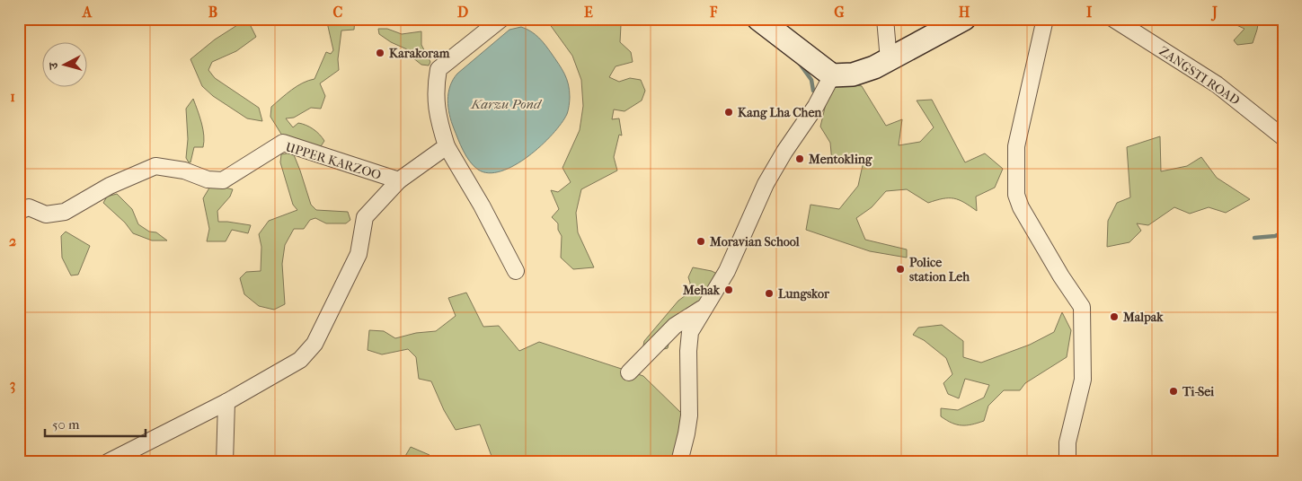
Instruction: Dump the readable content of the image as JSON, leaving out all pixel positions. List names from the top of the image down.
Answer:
{
  "streets": {
    "street": ["ZANGSTI ROAD", "UPPER KARZOO"]
  },
  "water": ["Karzu Pond"],
  "places": [
    "Karakoram",
    "Kang Lha Chen",
    "Mentokling",
    "Moravian School",
    "Police station Leh",
    "Mehak",
    "Lungskor",
    "Malpak",
    "Ti-Sei"
  ],
  "scale_bar": "50 m",
  "north": "left",
  "grid": {
    "columns": [
      "A",
      "B",
      "C",
      "D",
      "E",
      "F",
      "G",
      "H",
      "I",
      "J"
    ],
    "rows": ["1", "2", "3"]
  }
}
